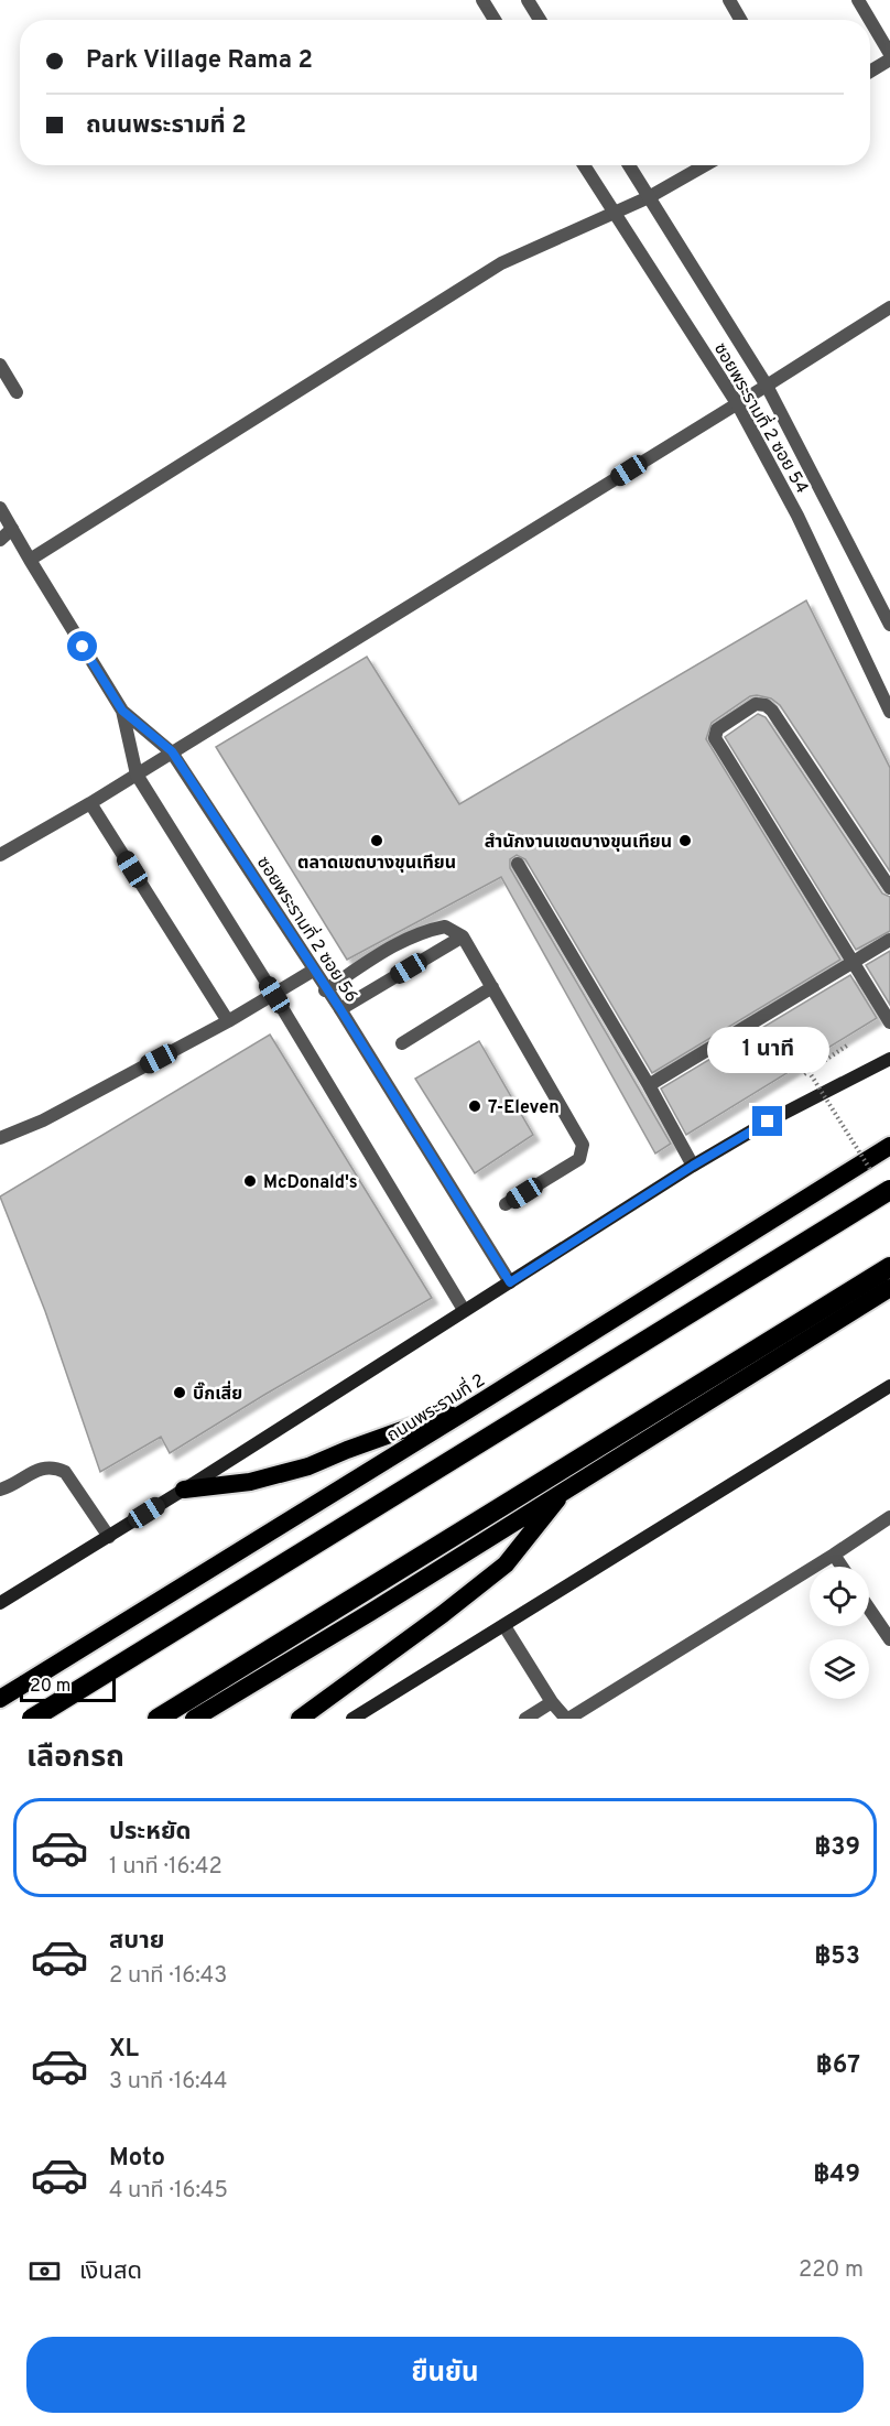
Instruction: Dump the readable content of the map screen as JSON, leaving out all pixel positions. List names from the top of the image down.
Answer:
{
  "streets": {
    "highway": ["ถนนพระรามที่ 2"],
    "street": ["ซอยพระรามที่ 2 ซอย 54", "ซอยพระรามที่ 2 ซอย 56"]
  },
  "places": [
    "ตลาดเขตบางขุนเทียน",
    "สำนักงานเขตบางขุนเทียน",
    "7-Eleven",
    "McDonald's",
    "บิ๊กเสี่ย"
  ],
  "scale_bar": "20 m",
  "page": {
    "banner": ["Park Village Rama 2", "ถนนพระรามที่ 2"],
    "bubble": "1 นาที",
    "scale": "20 m",
    "heading": "เลือกรถ",
    "list": [
      {
        "name": "ประหยัด",
        "note": "1 นาที · 16:42",
        "value": "฿39"
      },
      {
        "name": "สบาย",
        "note": "2 นาที · 16:43",
        "value": "฿53"
      },
      {
        "name": "XL",
        "note": "3 นาที · 16:44",
        "value": "฿67"
      },
      {
        "name": "Moto",
        "note": "4 นาที · 16:45",
        "value": "฿49"
      }
    ],
    "pay": ["เงินสด", "220 m"],
    "buttons": "ยืนยัน"
  }
}
